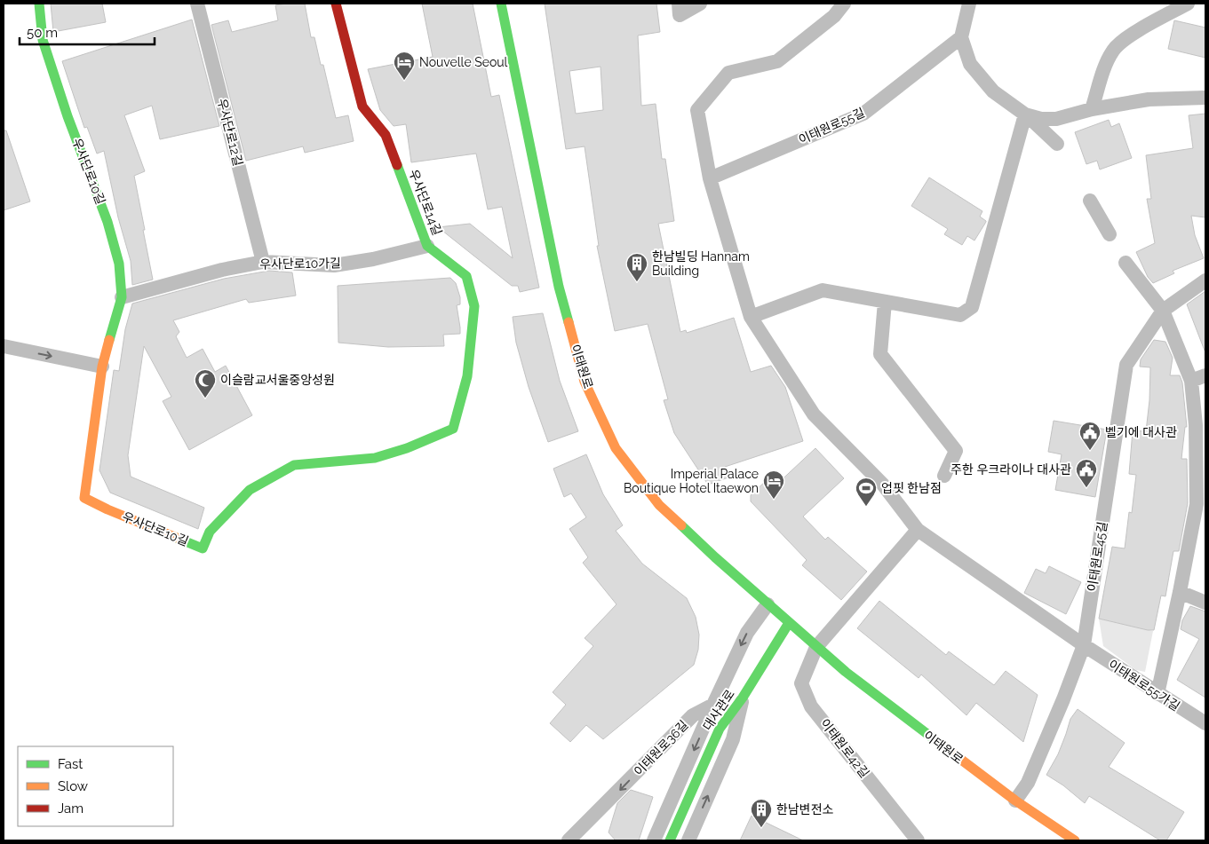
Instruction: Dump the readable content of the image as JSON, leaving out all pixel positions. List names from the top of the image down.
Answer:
{
  "streets": {
    "street": [
      "이태원로55길",
      "우사단로12길",
      "우사단로10길",
      "우사단로14길",
      "우사단로10가길",
      "이태원로",
      "이태원로45길",
      "이태원로55가길",
      "대사관로",
      "이태원로36길",
      "이태원로42길"
    ]
  },
  "crossings": [
    ["우사단로12길", "우사단로10가길"],
    ["우사단로10길", "우사단로14길"],
    ["우사단로10길", "우사단로10가길"],
    ["우사단로14길", "우사단로10가길"],
    ["이태원로", "이태원로45길"],
    ["이태원로", "대사관로"],
    ["이태원로", "이태원로42길"],
    ["이태원로45길", "이태원로55가길"]
  ],
  "places": {
    "hotel": ["Nouvelle Seoul", "Imperial Palace Boutique Hotel Itaewon"],
    "building": ["한남빌딩 Hannam Building", "한남변전소"],
    "mosque": ["이슬람교서울중앙성원"],
    "public building": ["벨기에 대사관", "주한 우크라이나 대사관"],
    "sports": ["업핏 한남점"]
  },
  "legend": ["Fast", "Slow", "Jam"],
  "scale_bar": "50 m"
}
